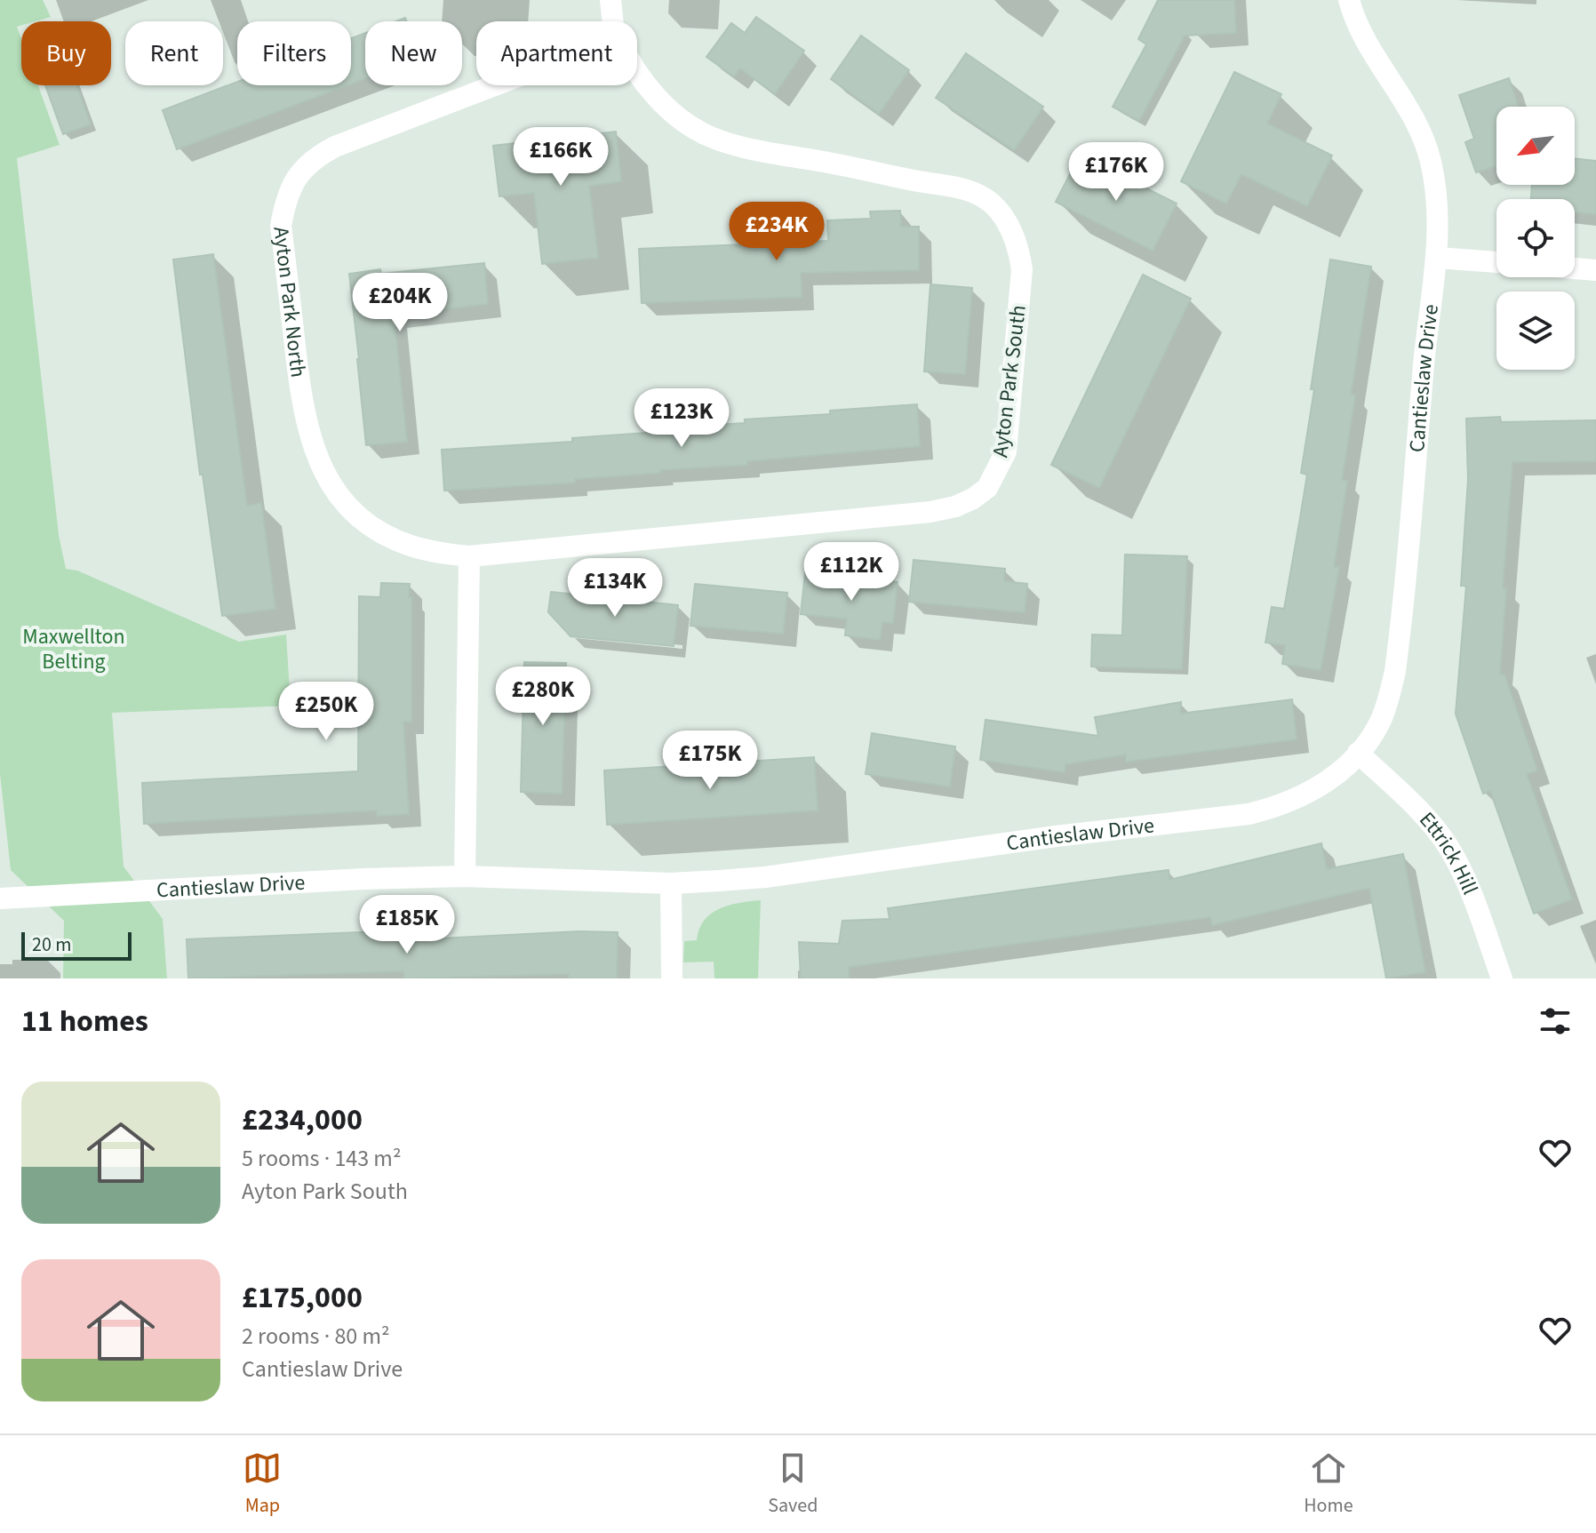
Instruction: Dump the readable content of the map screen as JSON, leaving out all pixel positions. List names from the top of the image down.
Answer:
{
  "streets": {
    "street": [
      "Ayton Park North",
      "Cantieslaw Drive",
      "Ayton Park South",
      "Ettrick Hill"
    ]
  },
  "crossings": [
    ["Ayton Park North", "Ayton Park South"],
    ["Cantieslaw Drive", "Ettrick Hill"]
  ],
  "parks": ["Maxwellton Belting"],
  "scale_bar": "20 m",
  "north": "bottom left",
  "page": {
    "chip": [
      "Buy",
      "Rent",
      "Filters",
      "New",
      "Apartment"
    ],
    "price": [
      "£166K",
      "£176K",
      "£234K",
      "£204K",
      "£123K",
      "£112K",
      "£134K",
      "£280K",
      "£250K",
      "£175K",
      "£185K"
    ],
    "scale": "20 m",
    "heading": "11 homes",
    "list": [
      {
        "name": "£234,000",
        "note": "5 rooms · 143 m² · Ayton Park South"
      },
      {
        "name": "£175,000",
        "note": "2 rooms · 80 m² · Cantieslaw Drive"
      }
    ],
    "tabs": ["Map", "Saved", "Home"]
  }
}
